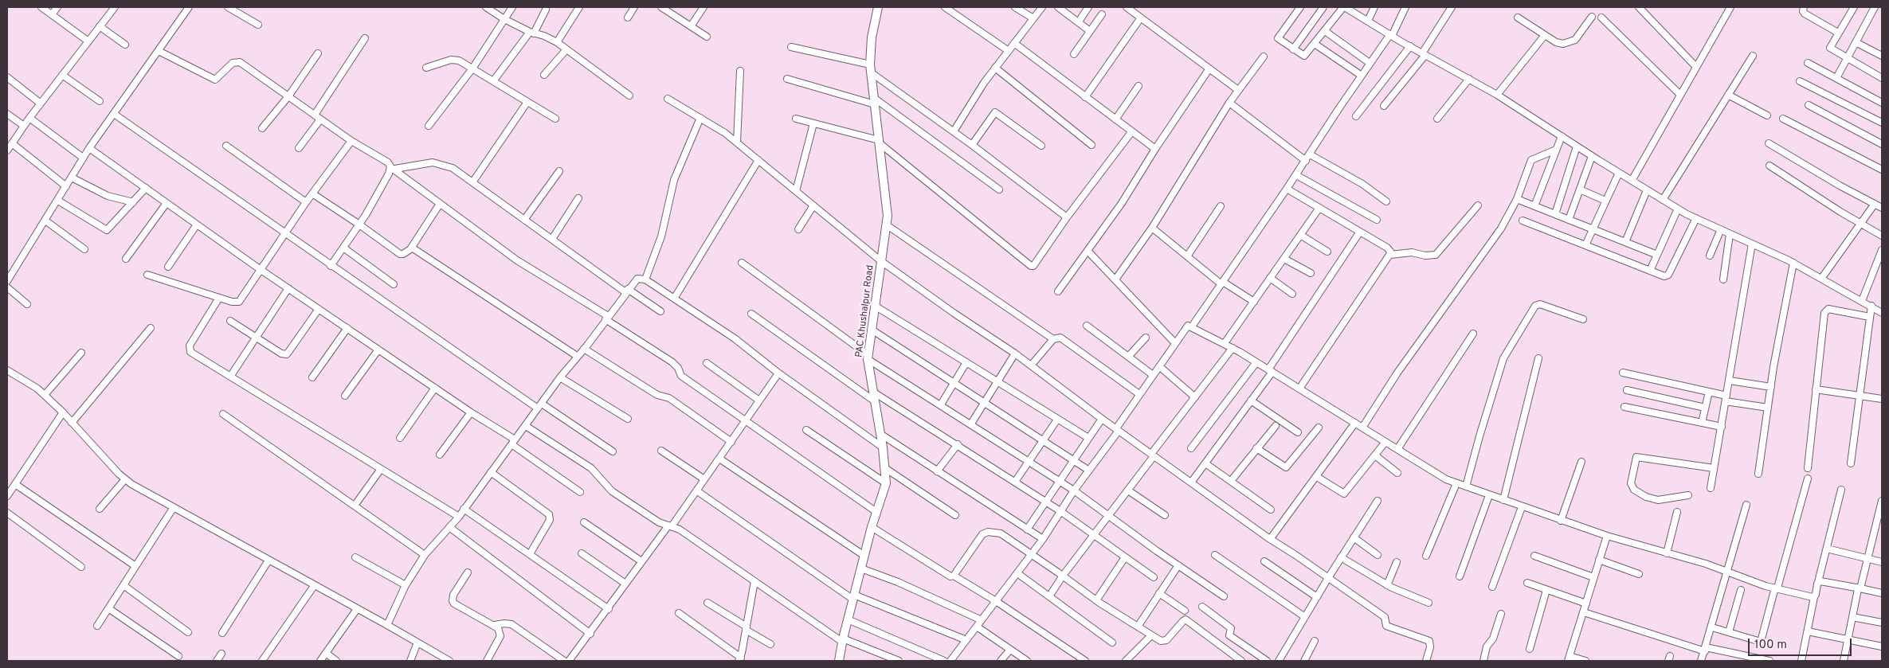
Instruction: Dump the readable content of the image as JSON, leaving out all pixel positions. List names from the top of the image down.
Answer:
{
  "streets": {
    "main road": ["PAC Khushalpur Road"]
  },
  "scale_bar": "100 m"
}
